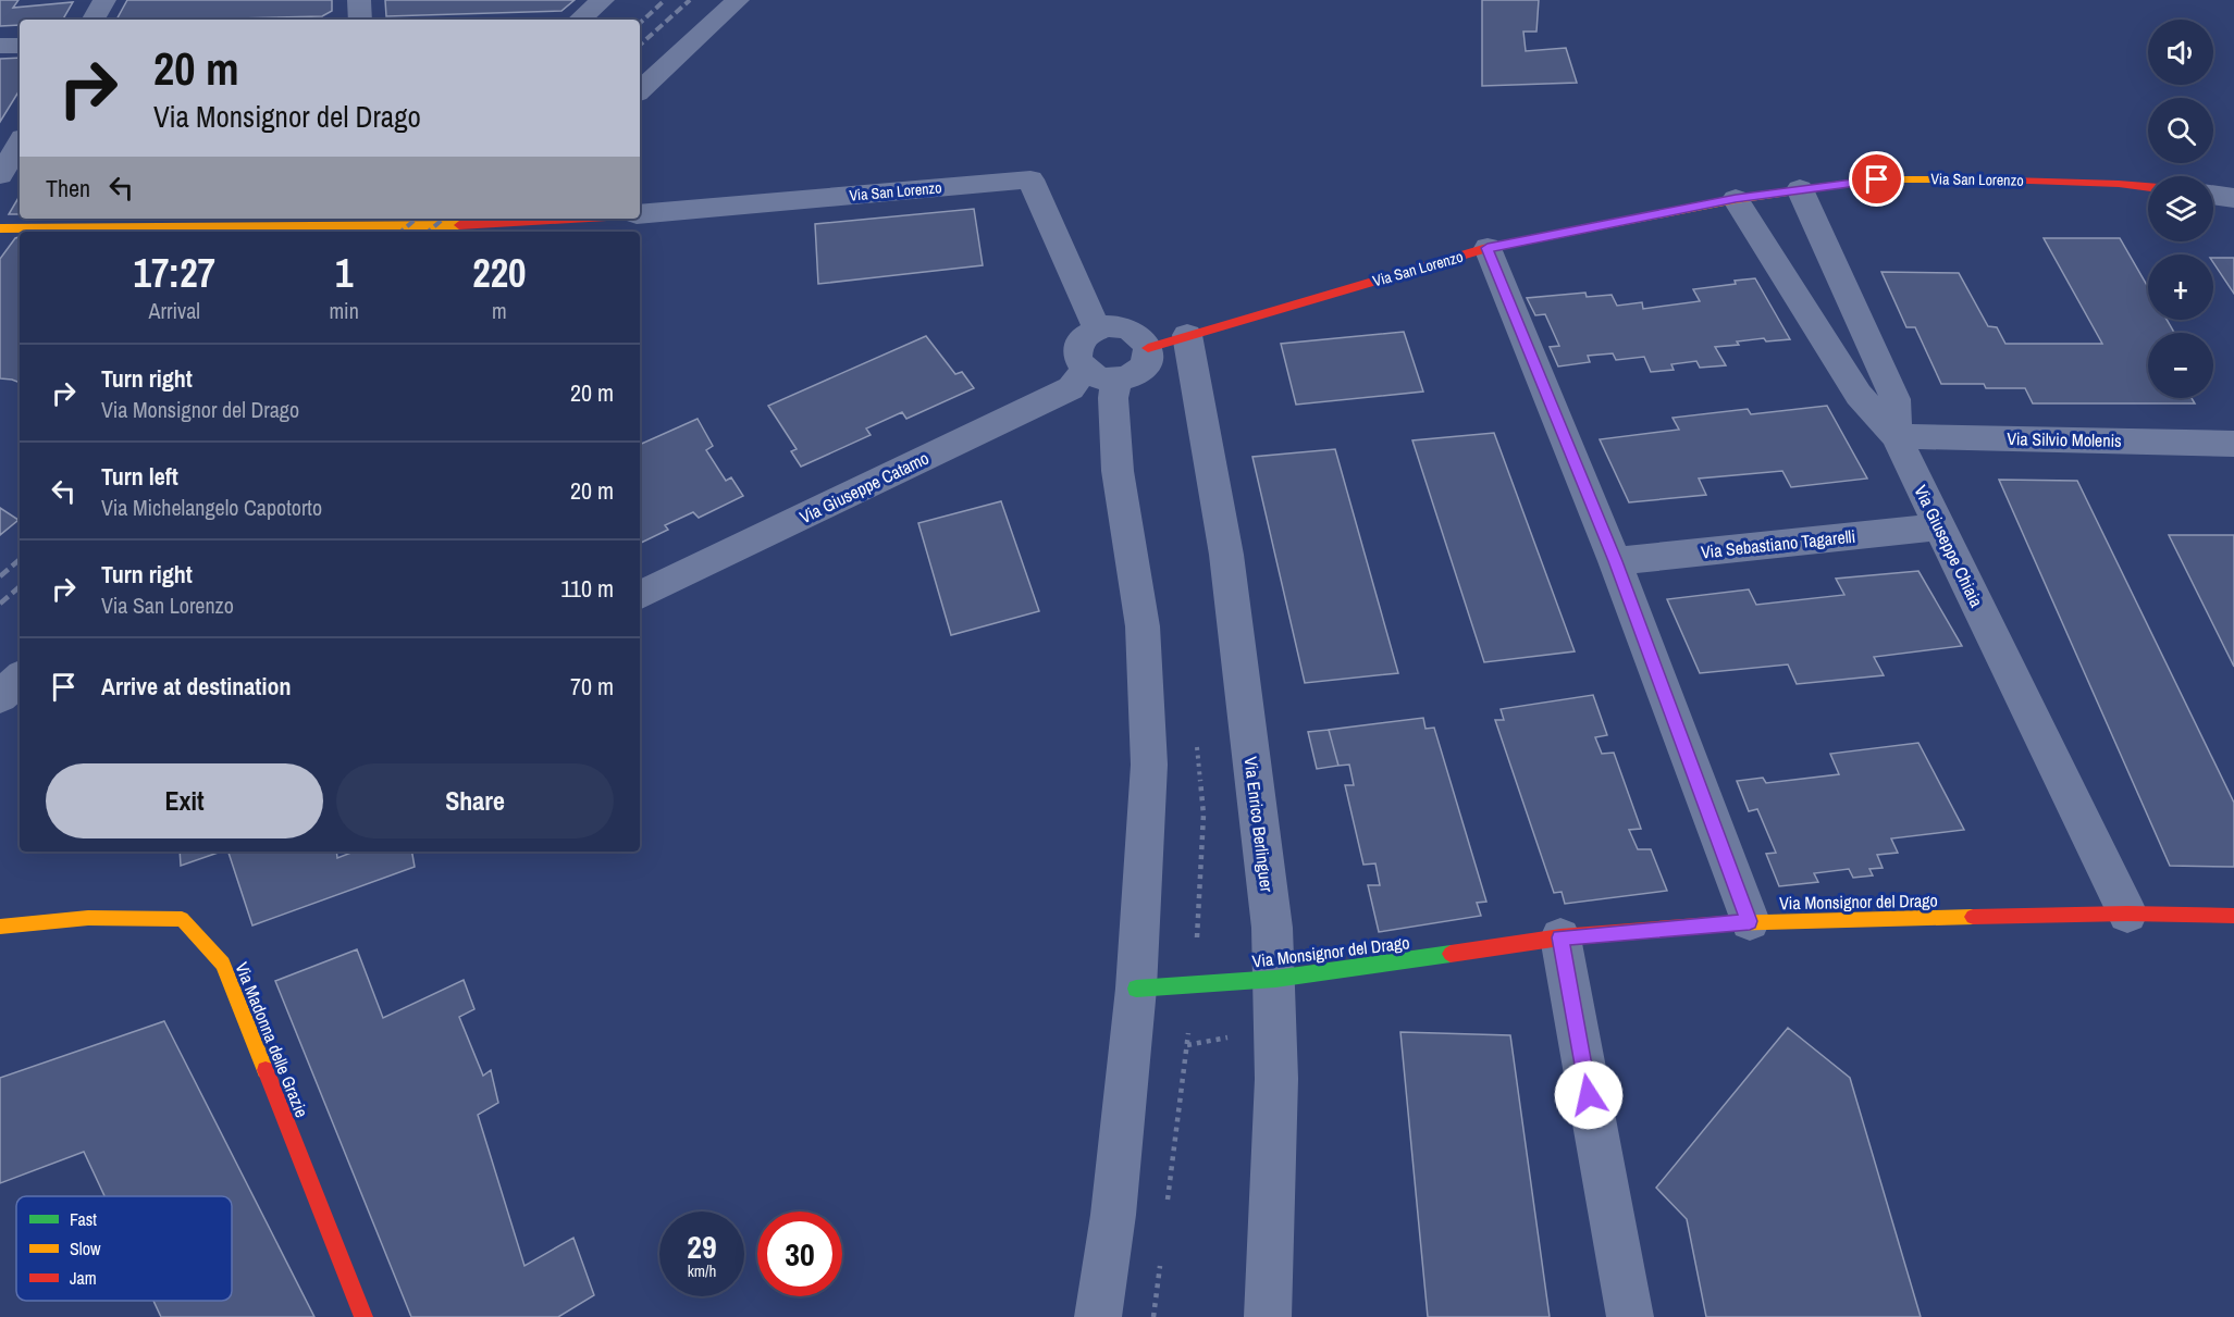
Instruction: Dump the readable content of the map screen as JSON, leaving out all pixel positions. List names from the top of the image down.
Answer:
{
  "streets": {
    "street": [
      "Via San Lorenzo",
      "Via Silvio Molenis",
      "Via Giuseppe Catamo",
      "Via Sebastiano Tagarelli",
      "Via Giuseppe Chiaia",
      "Via Enrico Berlinguer",
      "Via Monsignor del Drago",
      "Via Madonna delle Grazie"
    ]
  },
  "crossings": [
    ["Via San Lorenzo", "Via Giuseppe Catamo"],
    ["Via San Lorenzo", "Via Giuseppe Chiaia"],
    ["Via San Lorenzo", "Via Enrico Berlinguer"],
    ["Via Silvio Molenis", "Via Giuseppe Chiaia"],
    ["Via Sebastiano Tagarelli", "Via Giuseppe Chiaia"],
    ["Via Giuseppe Chiaia", "Via Monsignor del Drago"],
    ["Via Enrico Berlinguer", "Via Monsignor del Drago"]
  ],
  "legend": ["Fast", "Slow", "Jam"],
  "page": {
    "map_buttons": ["+", "−"],
    "turn": ["20 m", "Via Monsignor del Drago"],
    "then": "Then",
    "eta": [
      "17:27",
      "Arrival",
      "1",
      "min",
      "220",
      "m"
    ],
    "list": [
      {
        "name": "Turn right",
        "note": "Via Monsignor del Drago",
        "value": "20 m"
      },
      {
        "name": "Turn left",
        "note": "Via Michelangelo Capotorto",
        "value": "20 m"
      },
      {
        "name": "Turn right",
        "note": "Via San Lorenzo",
        "value": "110 m"
      },
      {
        "name": "Arrive at destination",
        "value": "70 m"
      }
    ],
    "buttons": ["Exit", "Share"],
    "speed": "29 km/h",
    "limit": "30"
  }
}
